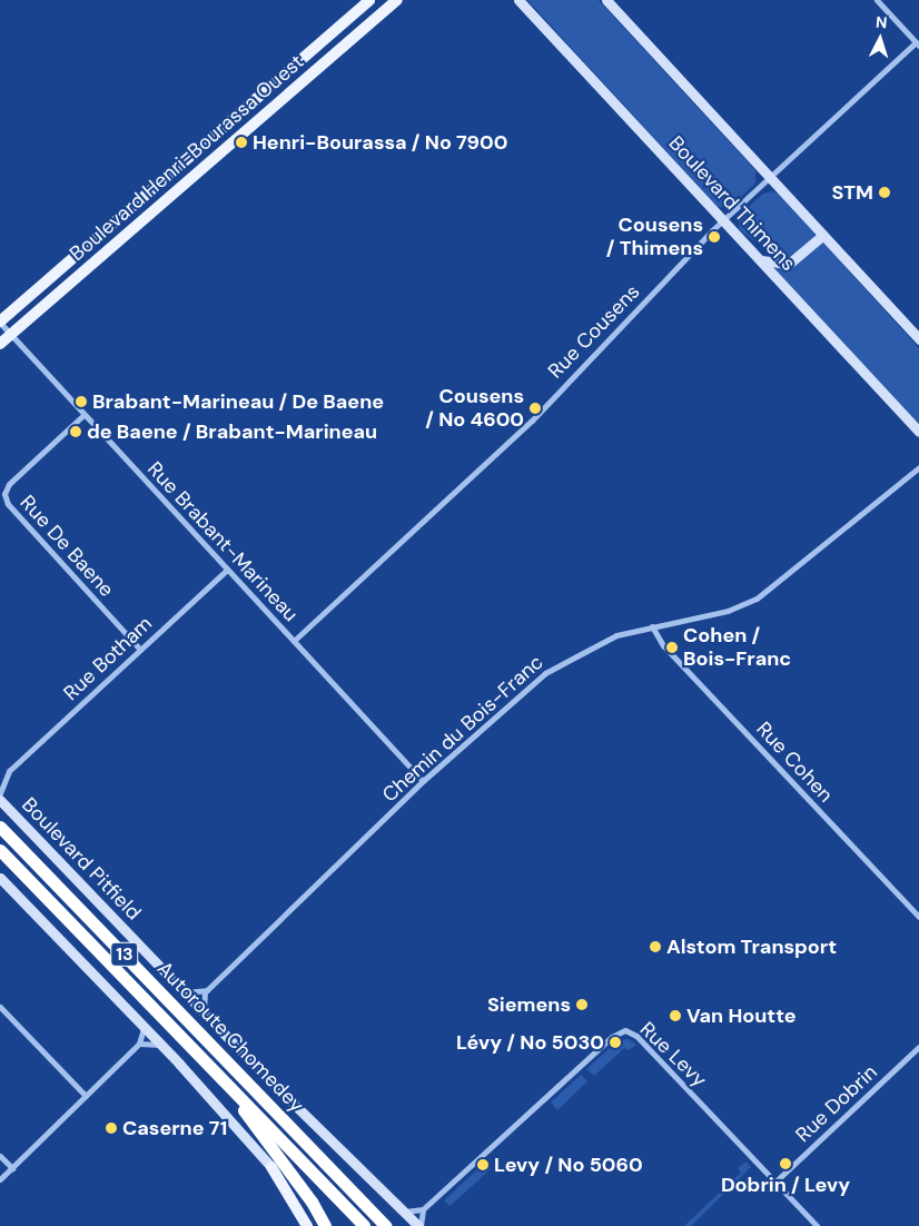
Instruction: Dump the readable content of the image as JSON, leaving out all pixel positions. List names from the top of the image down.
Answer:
{
  "streets": {
    "highway": ["13", "Autoroute Chomedey"],
    "main road": ["Boulevard Henri-Bourassa Ouest"],
    "street": [
      "Boulevard Thimens",
      "Rue Cousens",
      "Rue Brabant-Marineau",
      "Rue De Baene",
      "Rue Botham",
      "Chemin du Bois-Franc",
      "Rue Cohen",
      "Boulevard Pitfield",
      "Rue Levy",
      "Rue Dobrin"
    ]
  },
  "crossings": [
    ["Boulevard Henri-Bourassa Ouest", "Rue Brabant-Marineau"],
    ["Boulevard Thimens", "Rue Cousens"],
    ["Rue Cousens", "Rue Brabant-Marineau"],
    ["Rue Brabant-Marineau", "Rue De Baene"],
    ["Rue Brabant-Marineau", "Rue Botham"],
    ["Rue Brabant-Marineau", "Chemin du Bois-Franc"],
    ["Rue De Baene", "Rue Botham"],
    ["Chemin du Bois-Franc", "Rue Cohen"],
    ["Rue Levy", "Rue Dobrin"]
  ],
  "places": [
    "Henri-Bourassa / No 7900",
    "STM",
    "Cousens / Thimens",
    "Brabant-Marineau / De Baene",
    "Cousens / No 4600",
    "de Baene / Brabant-Marineau",
    "Cohen / Bois-Franc",
    "Alstom Transport",
    "Siemens",
    "Van Houtte",
    "Lévy / No 5030",
    "Caserne 71",
    "Dobrin / Levy",
    "Levy / No 5060"
  ],
  "north": "top"
}
